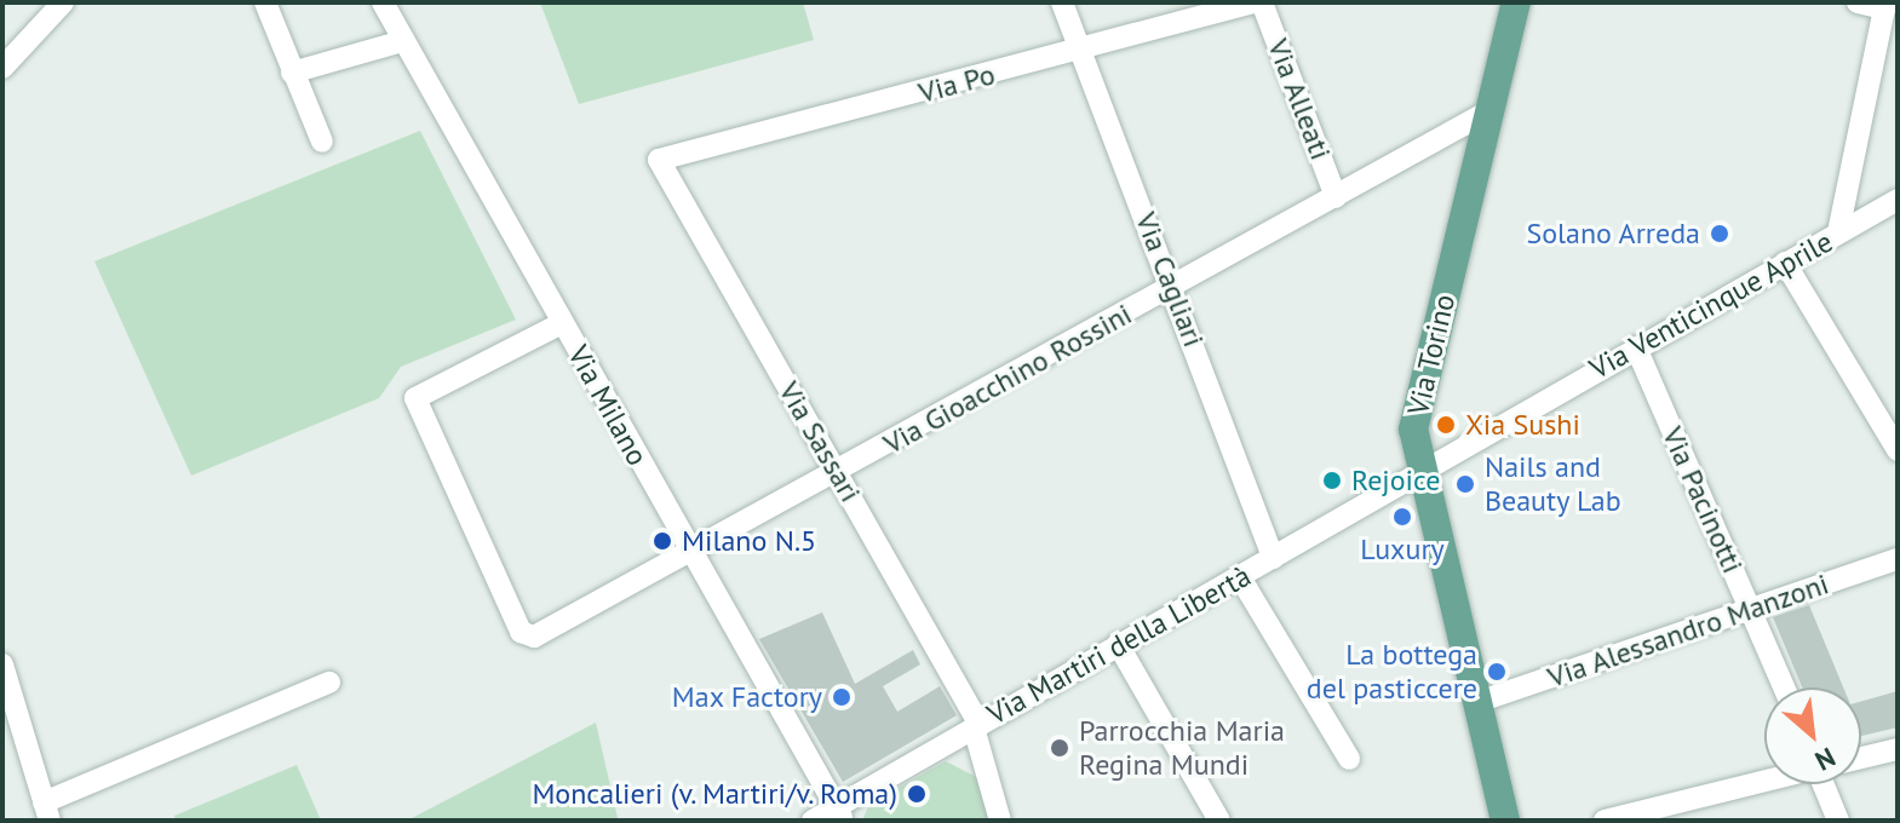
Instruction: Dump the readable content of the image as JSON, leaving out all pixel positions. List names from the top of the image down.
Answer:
{
  "streets": {
    "main road": ["Via Torino"],
    "street": [
      "Via Po",
      "Via Alleati",
      "Via Cagliari",
      "Via Venticinque Aprile",
      "Via Gioacchino Rossini",
      "Via Milano",
      "Via Sassari",
      "Via Pacinotti",
      "Via Alessandro Manzoni",
      "Via Martiri della Libertà"
    ]
  },
  "crossings": [
    ["Via Po", "Via Cagliari"],
    ["Via Po", "Via Sassari"],
    ["Via Alleati", "Via Gioacchino Rossini"],
    ["Via Cagliari", "Via Gioacchino Rossini"],
    ["Via Cagliari", "Via Martiri della Libertà"],
    ["Via Venticinque Aprile", "Via Torino"],
    ["Via Venticinque Aprile", "Via Pacinotti"],
    ["Via Venticinque Aprile", "Via Martiri della Libertà"],
    ["Via Torino", "Via Gioacchino Rossini"],
    ["Via Torino", "Via Alessandro Manzoni"],
    ["Via Torino", "Via Martiri della Libertà"],
    ["Via Gioacchino Rossini", "Via Milano"],
    ["Via Gioacchino Rossini", "Via Sassari"],
    ["Via Milano", "Via Martiri della Libertà"],
    ["Via Sassari", "Via Martiri della Libertà"],
    ["Via Pacinotti", "Via Alessandro Manzoni"]
  ],
  "places": [
    "Solano Arreda",
    "Xia Sushi",
    "Rejoice",
    "Nails and Beauty Lab",
    "Luxury",
    "Milano N.5",
    "La bottega del pasticcere",
    "Max Factory",
    "Parrocchia Maria Regina Mundi",
    "Moncalieri (v. Martiri/v. Roma)"
  ],
  "north": "bottom right"
}
